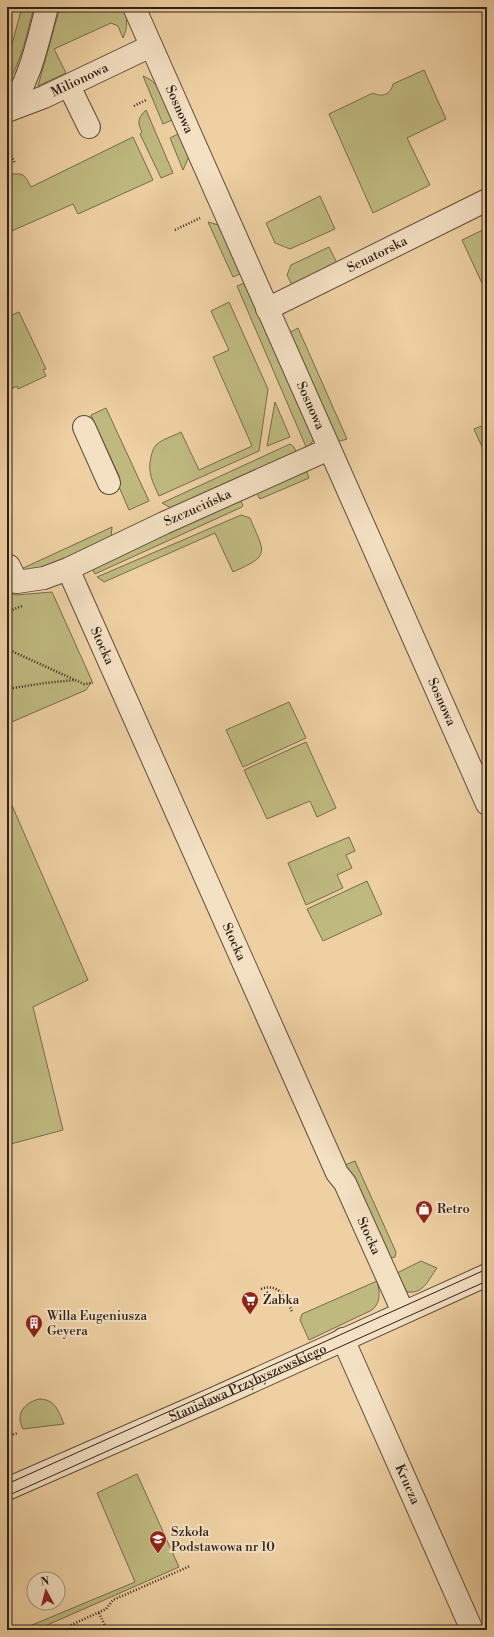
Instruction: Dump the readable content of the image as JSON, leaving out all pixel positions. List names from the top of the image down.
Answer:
{
  "streets": {
    "street": [
      "Milionowa",
      "Sosnowa",
      "Senatorska",
      "Szczucińska",
      "Stocka",
      "Stanisława Przybyszewskiego",
      "Krucza"
    ]
  },
  "crossings": [
    ["Milionowa", "Sosnowa"],
    ["Sosnowa", "Senatorska"],
    ["Sosnowa", "Szczucińska"],
    ["Szczucińska", "Stocka"],
    ["Stocka", "Stanisława Przybyszewskiego"],
    ["Stanisława Przybyszewskiego", "Krucza"]
  ],
  "places": {
    "shop": ["Retro"],
    "supermarket": ["Żabka"],
    "building": ["Willa Eugeniusza Geyera"],
    "school or university": ["Szkoła Podstawowa nr 10"]
  },
  "north": "top"
}
